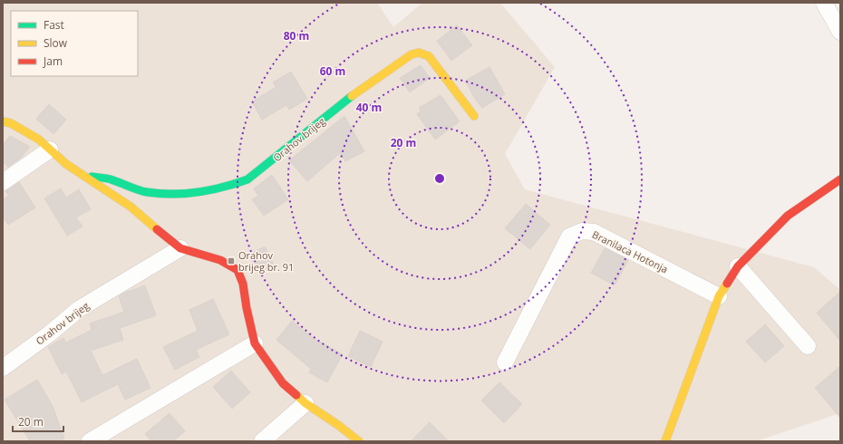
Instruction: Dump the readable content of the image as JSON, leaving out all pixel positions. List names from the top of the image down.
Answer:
{
  "streets": {
    "street": ["Orahov brijeg", "Branilaca Hotonja"]
  },
  "places": {
    "transit": ["Orahov brijeg br. 91"]
  },
  "legend": ["Fast", "Slow", "Jam"],
  "scale_bar": "20 m",
  "rings": [
    "80 m",
    "60 m",
    "40 m",
    "20 m"
  ]
}
